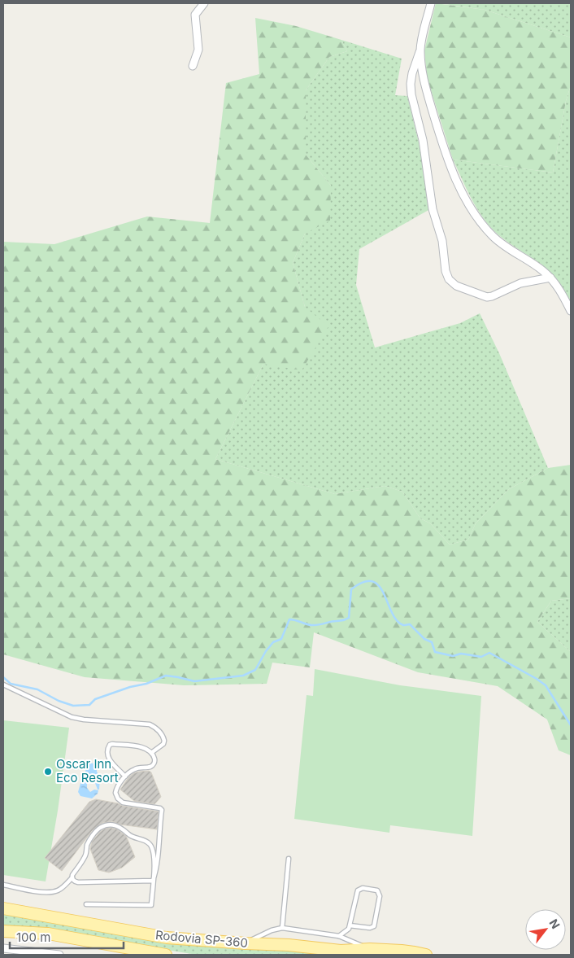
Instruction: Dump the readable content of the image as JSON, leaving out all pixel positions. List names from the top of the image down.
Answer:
{
  "streets": {
    "main road": ["Rodovia SP-360"]
  },
  "places": ["Oscar Inn Eco Resort"],
  "scale_bar": "100 m",
  "north": "top right"
}
